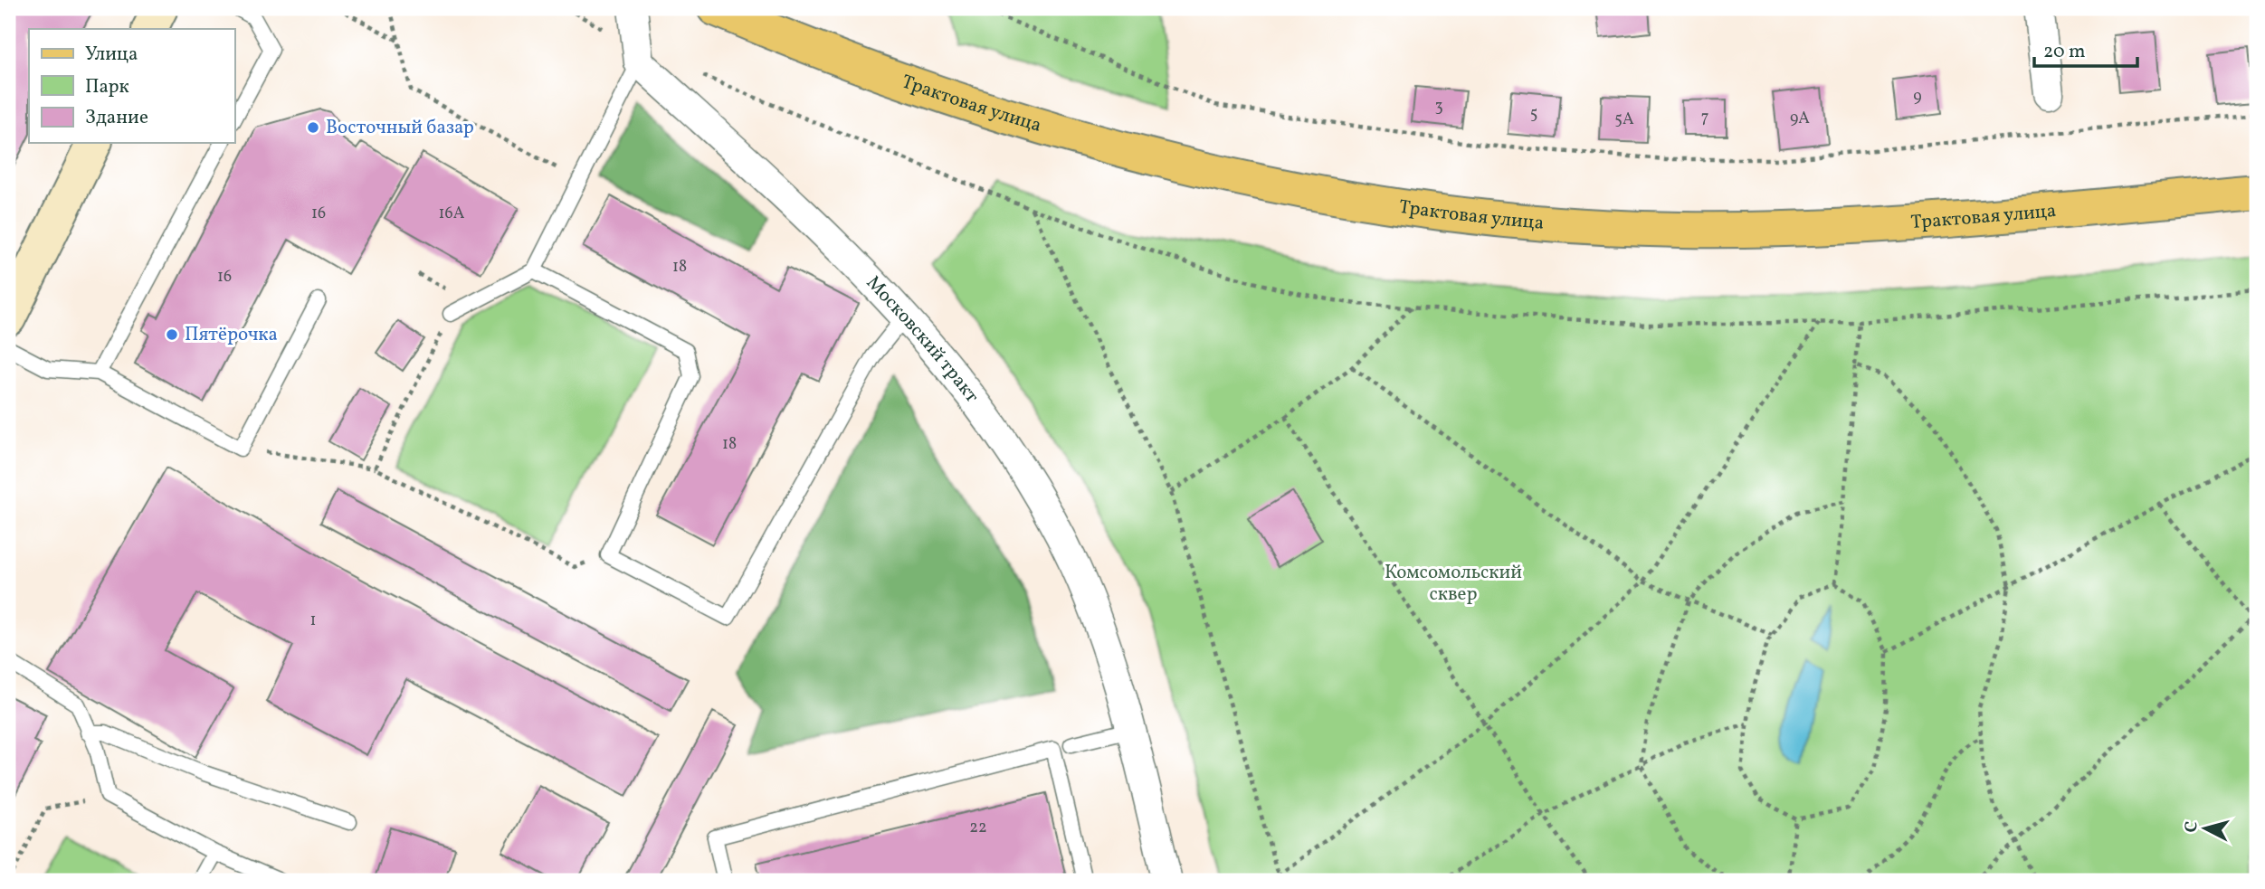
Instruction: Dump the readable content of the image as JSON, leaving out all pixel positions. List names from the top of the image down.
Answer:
{
  "streets": {
    "main road": ["Трактовая улица"],
    "street": ["Московский тракт"]
  },
  "parks": ["Комсомольский сквер"],
  "places": ["Восточный базар", "Пятёрочка"],
  "house_numbers": [
    "9",
    "3",
    "5",
    "7",
    "9А",
    "5А",
    "16",
    "16А",
    "18",
    "16",
    "18",
    "1",
    "22"
  ],
  "legend": ["Улица", "Парк", "Здание"],
  "scale_bar": "20 m",
  "north": "left"
}
